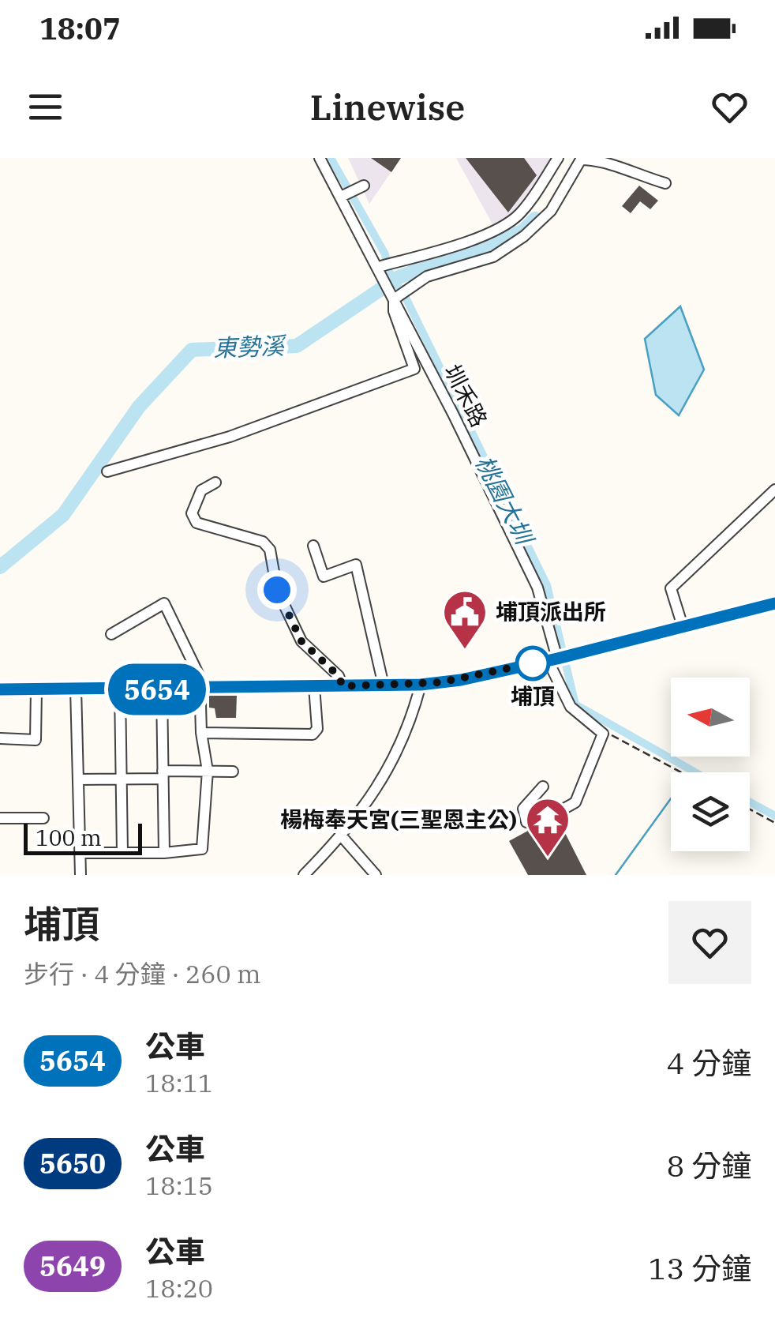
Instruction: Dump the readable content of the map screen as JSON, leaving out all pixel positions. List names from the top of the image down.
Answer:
{
  "streets": {
    "street": ["圳禾路"]
  },
  "water": ["東勢溪", "桃園大圳"],
  "places": {
    "public building": ["埔頂派出所"],
    "other": ["埔頂"],
    "temple": ["楊梅奉天宮(三聖恩主公)"]
  },
  "lines": ["bus line 5654"],
  "scale_bar": "100 m",
  "north": "left",
  "page": {
    "status": "18:07",
    "header": "Linewise",
    "on_map": "5654",
    "scale": "100 m",
    "heading": ["埔頂", "步行 · 4 分鐘 · 260 m"],
    "list": [
      {
        "mark": "5654",
        "name": "公車",
        "note": "18:11",
        "value": "4 分鐘"
      },
      {
        "mark": "5650",
        "name": "公車",
        "note": "18:15",
        "value": "8 分鐘"
      },
      {
        "mark": "5649",
        "name": "公車",
        "note": "18:20",
        "value": "13 分鐘"
      }
    ]
  }
}
